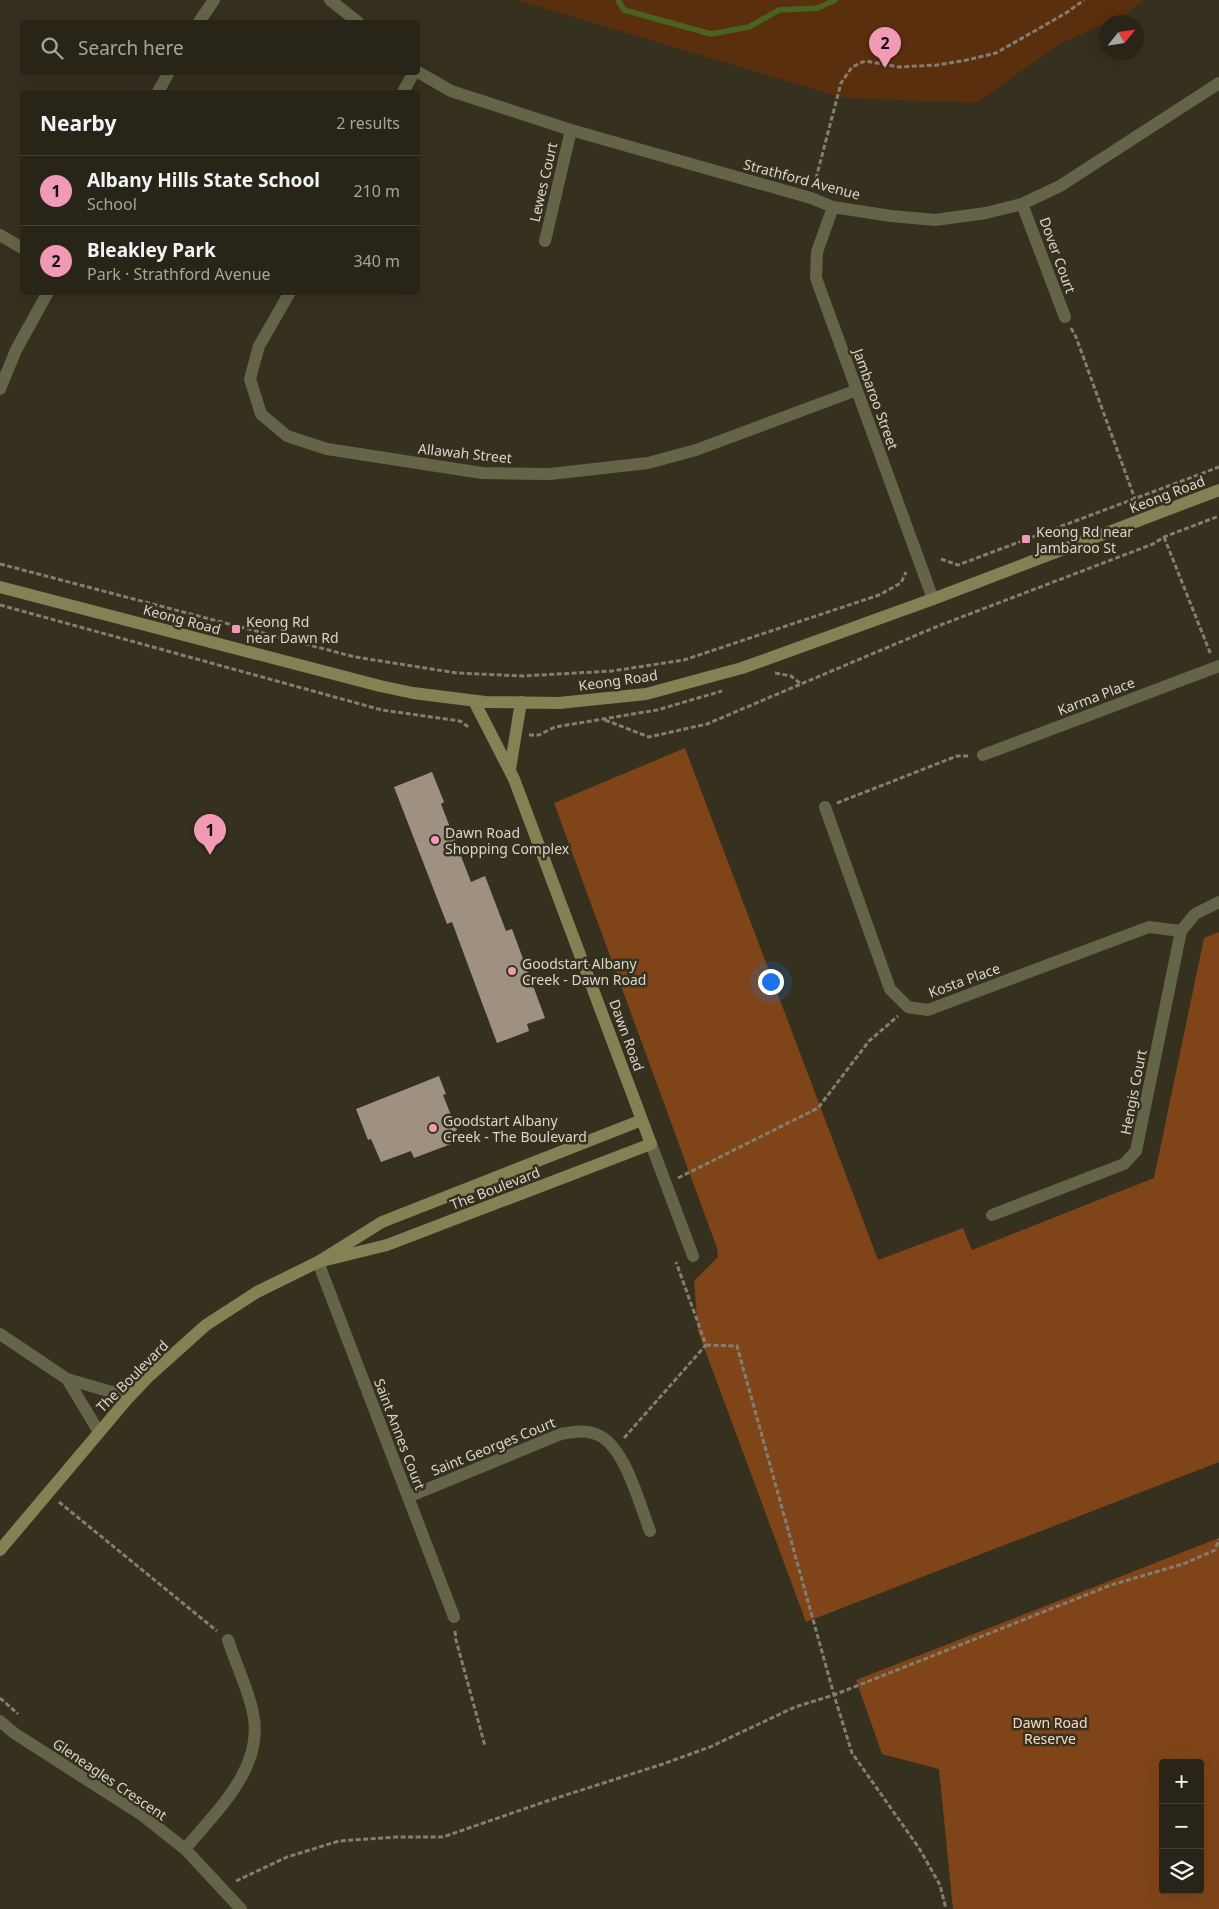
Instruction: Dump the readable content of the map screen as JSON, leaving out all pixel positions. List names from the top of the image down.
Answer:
{
  "streets": {
    "street": [
      "Strathford Avenue",
      "Lewes Court",
      "Dover Court",
      "Jambaroo Street",
      "Allawah Street",
      "Keong Road",
      "Karma Place",
      "Kosta Place",
      "Dawn Road",
      "Hengis Court",
      "The Boulevard",
      "Saint Annes Court",
      "Saint Georges Court",
      "Gleneagles Crescent"
    ]
  },
  "crossings": [
    ["Strathford Avenue", "Lewes Court"],
    ["Strathford Avenue", "Dover Court"],
    ["Strathford Avenue", "Jambaroo Street"],
    ["Jambaroo Street", "Allawah Street"],
    ["Jambaroo Street", "Keong Road"],
    ["Keong Road", "Dawn Road"],
    ["Kosta Place", "Hengis Court"],
    ["Dawn Road", "The Boulevard"],
    ["The Boulevard", "Saint Annes Court"],
    ["Saint Annes Court", "Saint Georges Court"]
  ],
  "parks": ["Dawn Road Reserve"],
  "places": {
    "transit": ["Keong Rd near Jambaroo St", "Keong Rd near Dawn Rd"],
    "other": ["Dawn Road Shopping Complex", "Goodstart Albany Creek - Dawn Road", "Goodstart Albany Creek - The Boulevard"]
  },
  "north": "top right",
  "page": {
    "search": "Search here",
    "pins": ["2", "1"],
    "heading": ["Nearby", "2 results"],
    "list": [
      {
        "mark": "1",
        "name": "Albany Hills State School",
        "note": "School",
        "value": "210 m"
      },
      {
        "mark": "2",
        "name": "Bleakley Park",
        "note": "Park · Strathford Avenue",
        "value": "340 m"
      }
    ],
    "map_buttons": ["+", "−"]
  }
}
